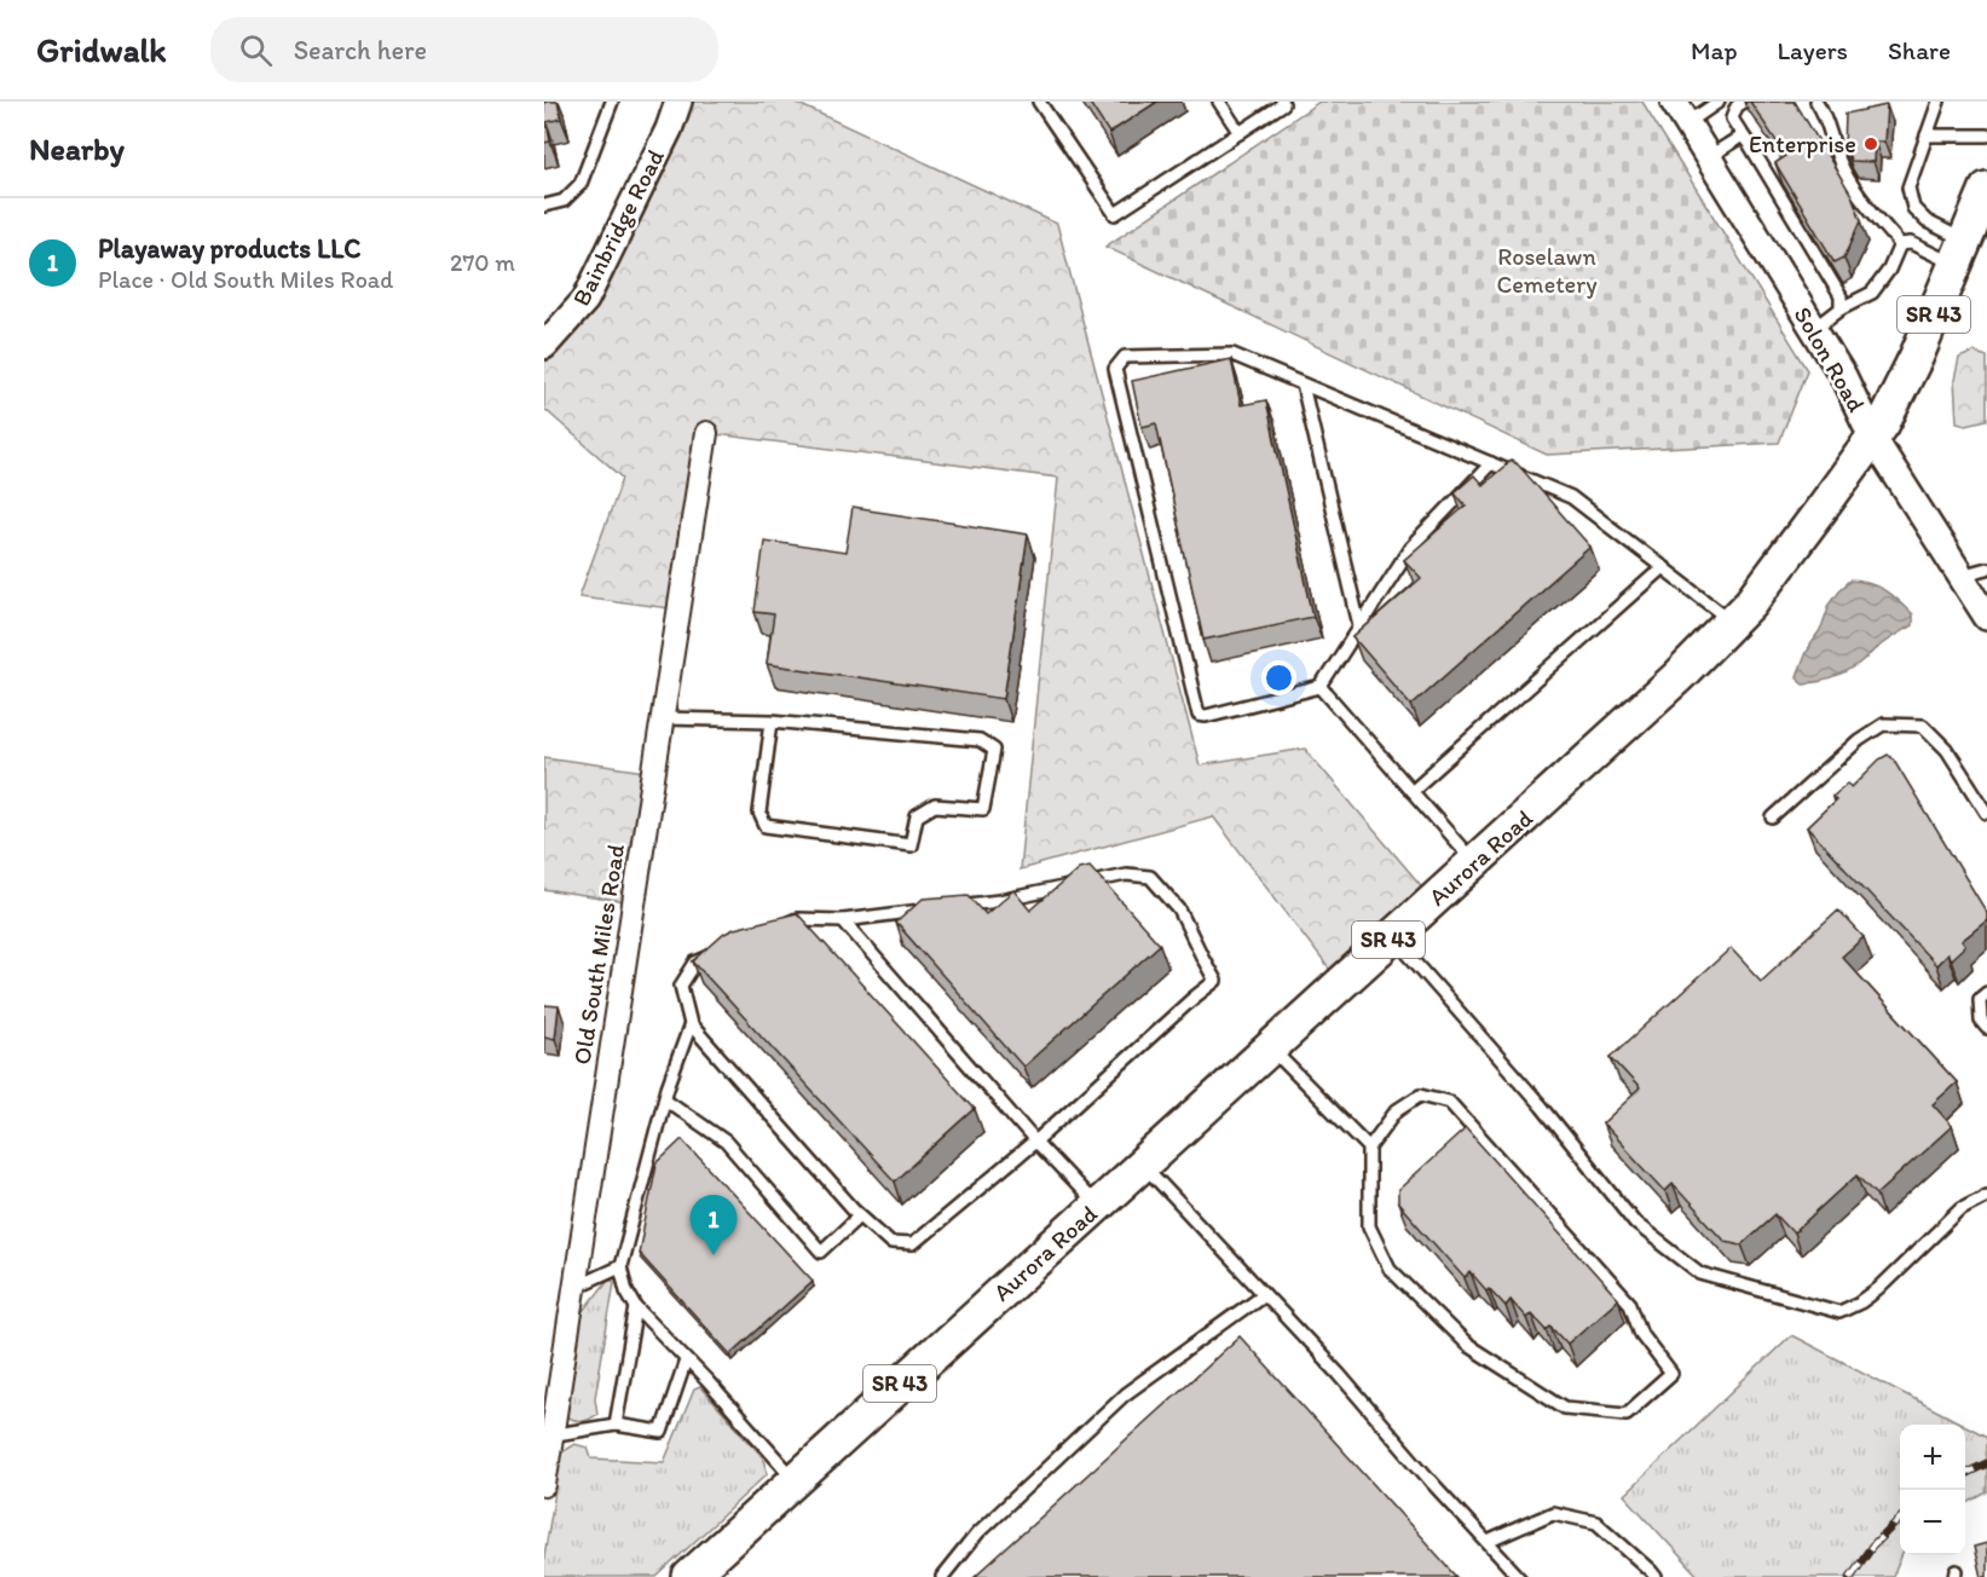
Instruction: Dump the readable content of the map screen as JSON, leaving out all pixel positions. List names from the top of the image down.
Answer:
{
  "streets": {
    "main road": ["SR 43", "Aurora Road"],
    "street": ["Bainbridge Road", "Solon Road", "Old South Miles Road"]
  },
  "crossings": [
    ["Solon Road", "Aurora Road"]
  ],
  "parks": ["Roselawn Cemetery"],
  "places": ["Enterprise"],
  "page": {
    "header": "Gridwalk",
    "search": "Search here",
    "nav": ["Map", "Layers", "Share"],
    "heading": "Nearby",
    "list": [
      {
        "mark": "1",
        "name": "Playaway products LLC",
        "note": "Place · Old South Miles Road",
        "value": "270 m"
      }
    ],
    "pins": "1",
    "map_buttons": ["+", "−"]
  }
}
